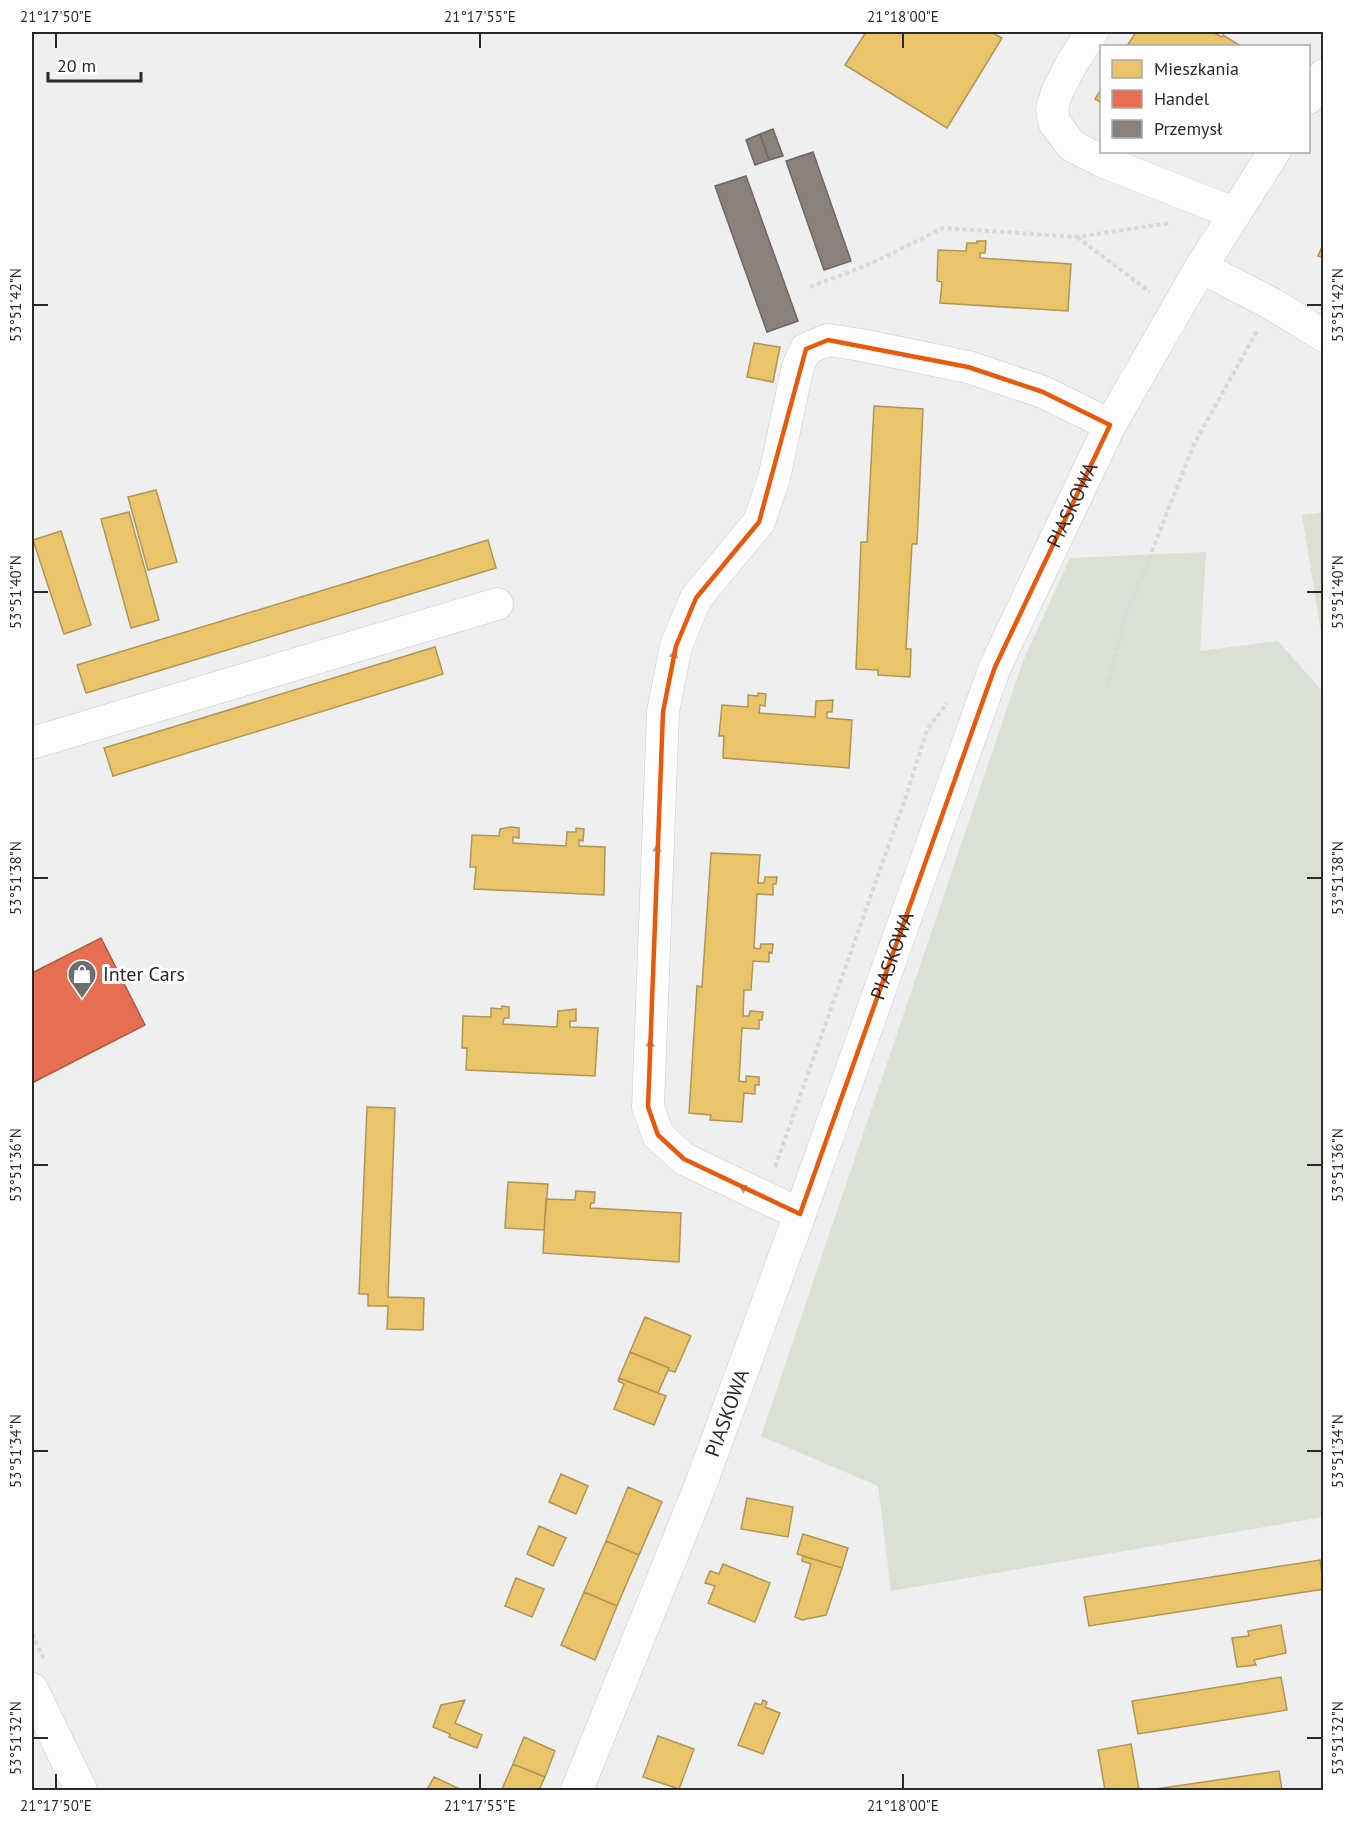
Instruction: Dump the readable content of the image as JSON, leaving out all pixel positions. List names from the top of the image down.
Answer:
{
  "streets": {
    "street": ["PIASKOWA"]
  },
  "places": {
    "shop": ["Inter Cars"]
  },
  "legend": ["Mieszkania", "Handel", "Przemysł"],
  "scale_bar": "20 m",
  "coordinates": [
    "21°17'50\"E",
    "21°17'55\"E",
    "21°18'00\"E",
    "53°51'42\"N",
    "53°51'40\"N",
    "53°51'38\"N",
    "53°51'36\"N",
    "53°51'34\"N",
    "53°51'32\"N"
  ]
}
